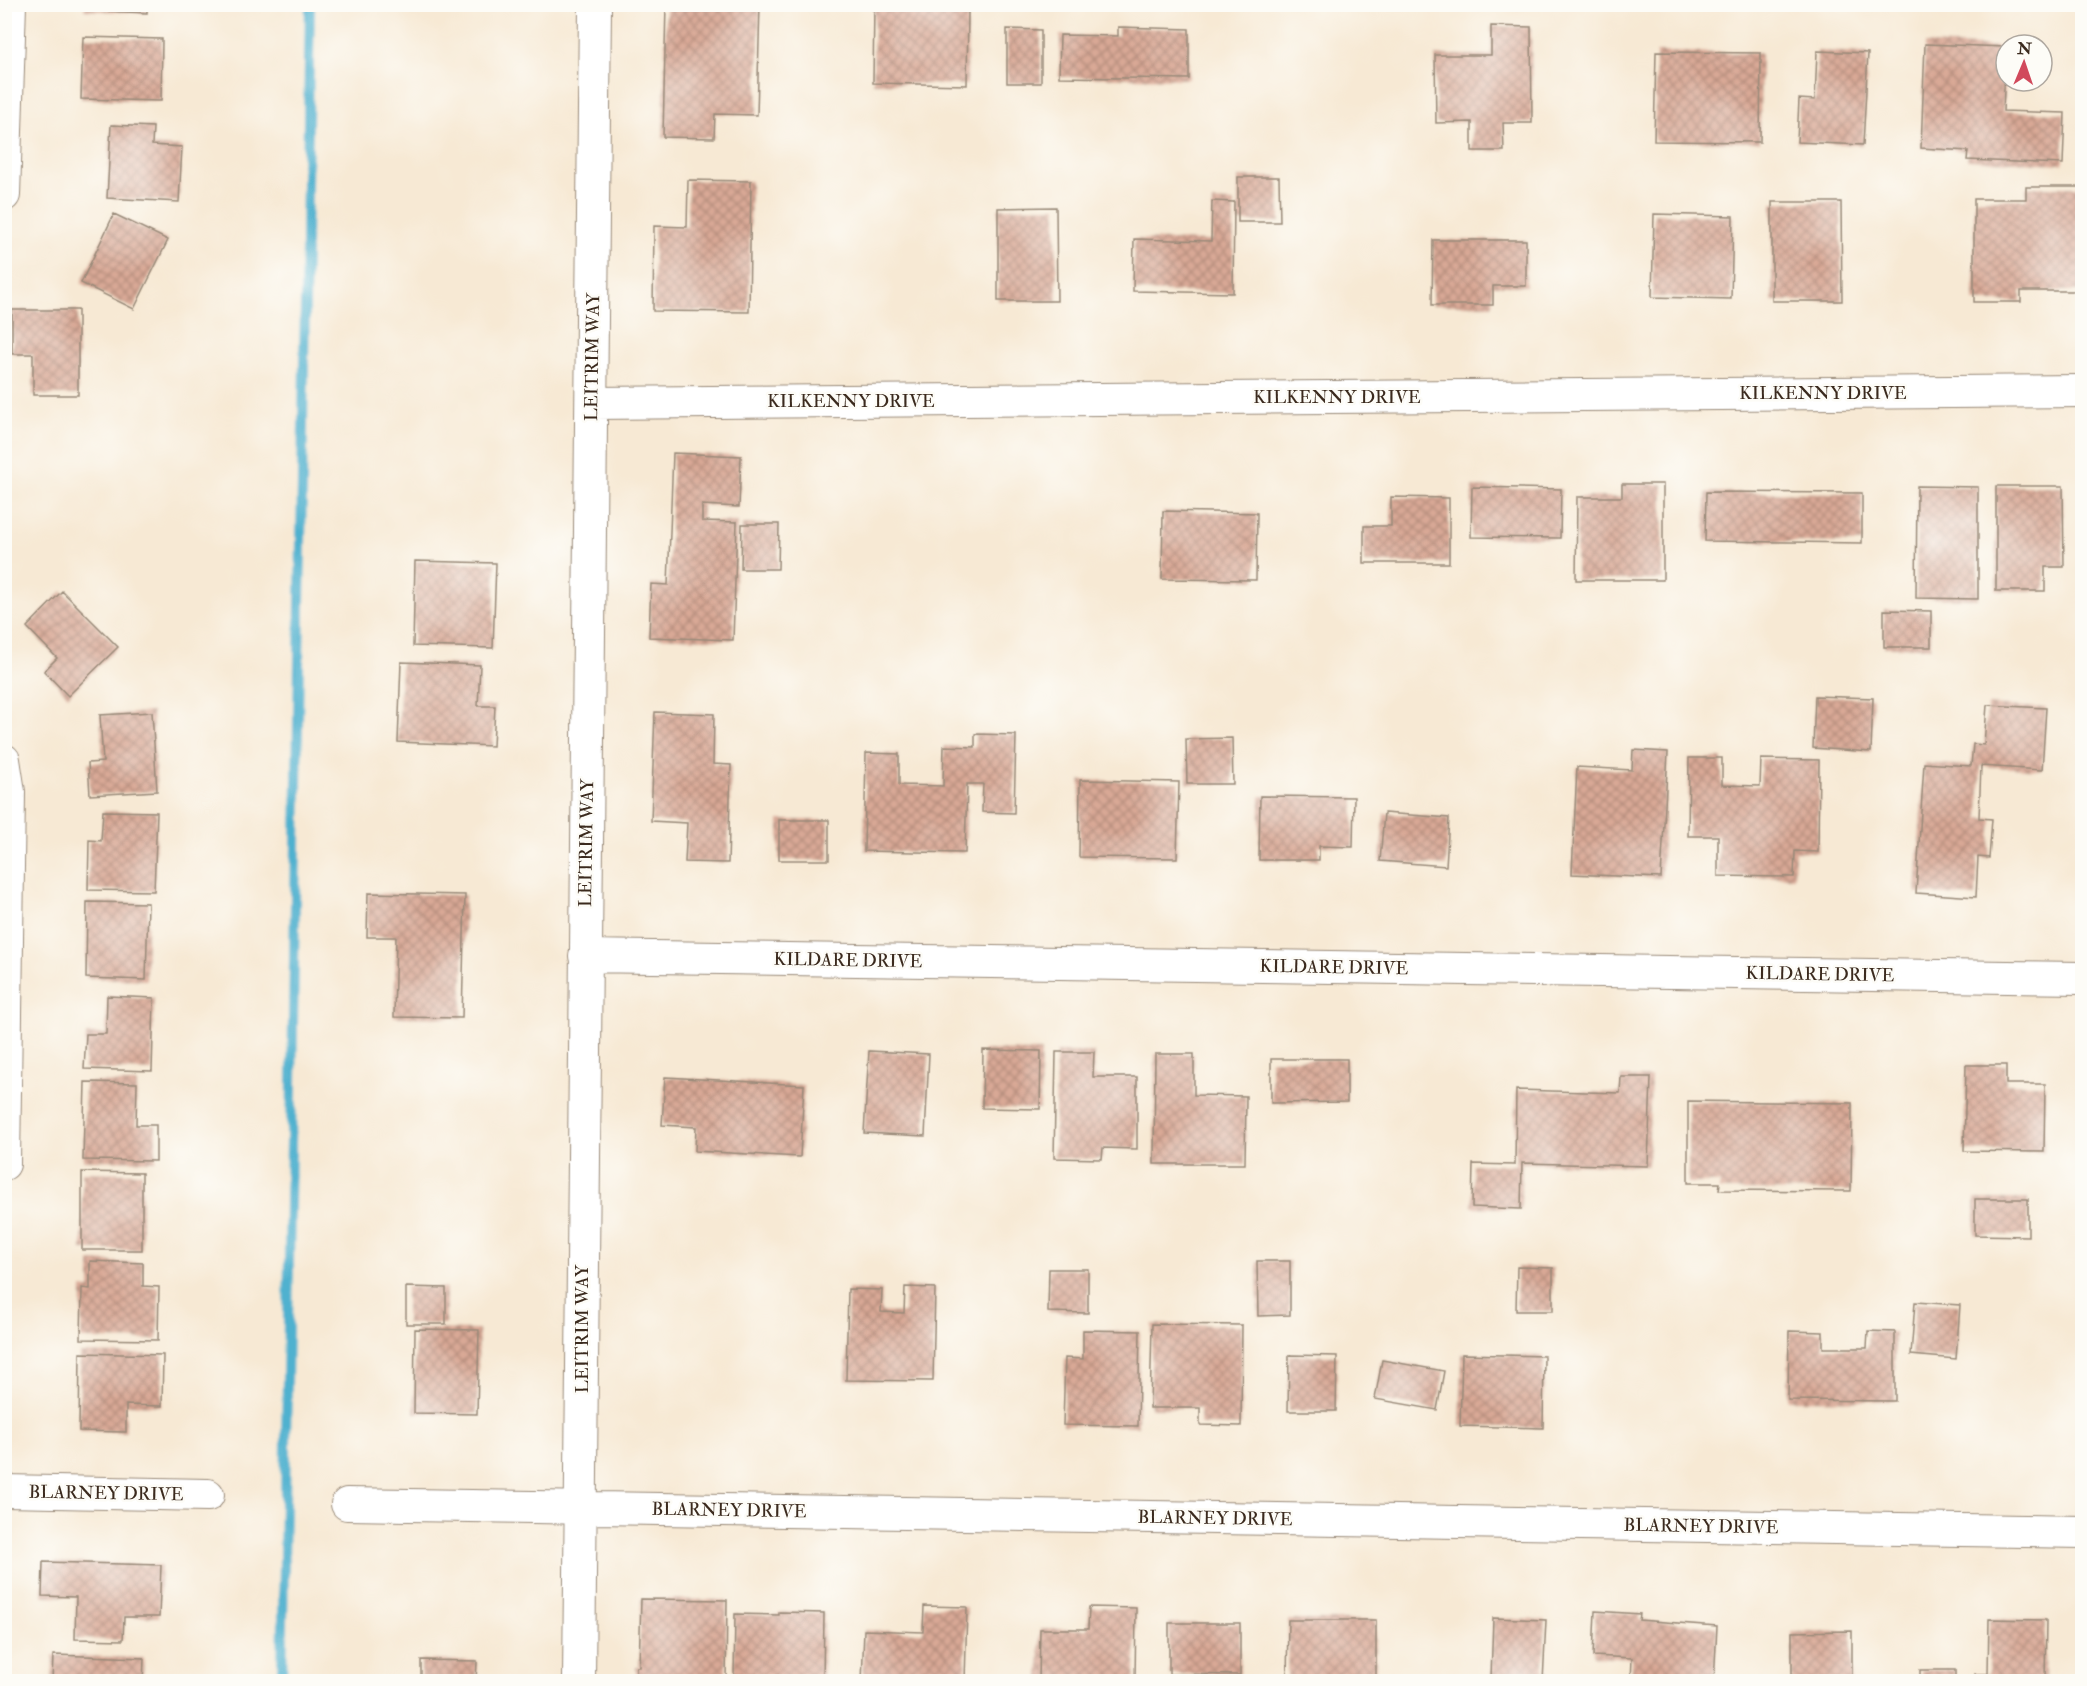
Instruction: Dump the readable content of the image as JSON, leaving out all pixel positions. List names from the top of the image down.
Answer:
{
  "streets": {
    "street": [
      "LEITRIM WAY",
      "KILKENNY DRIVE",
      "KILDARE DRIVE",
      "BLARNEY DRIVE"
    ]
  },
  "crossings": [
    ["LEITRIM WAY", "KILKENNY DRIVE"],
    ["LEITRIM WAY", "KILDARE DRIVE"],
    ["LEITRIM WAY", "BLARNEY DRIVE"]
  ],
  "north": "top"
}
